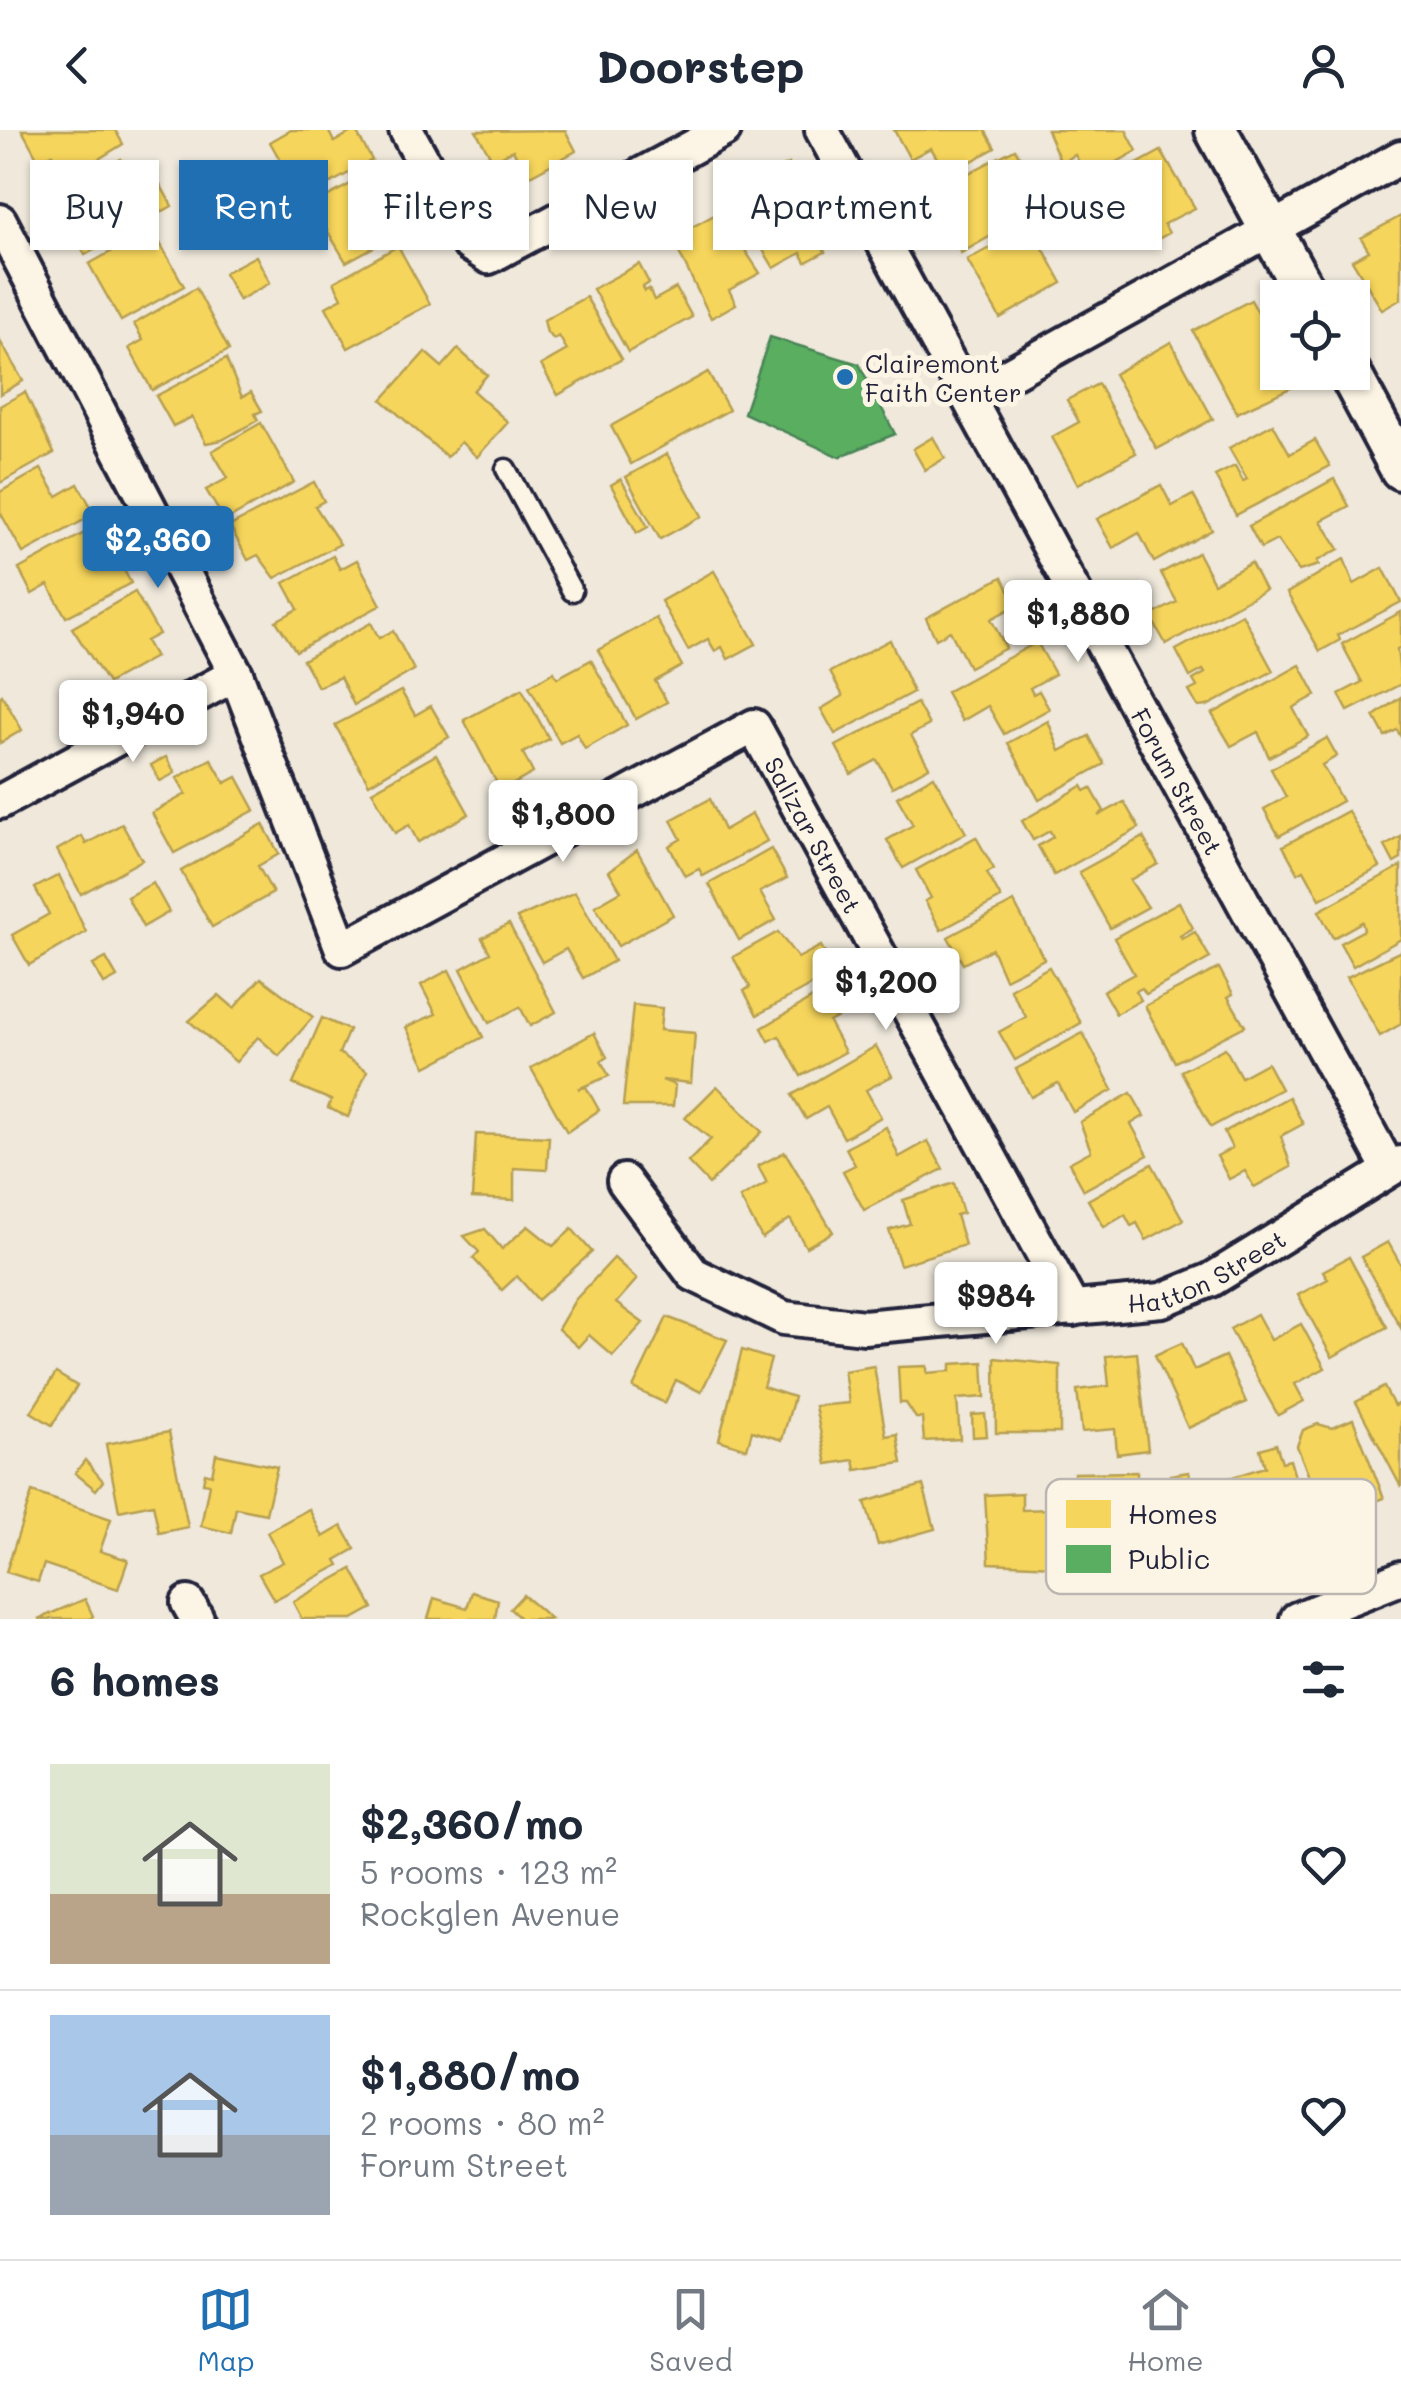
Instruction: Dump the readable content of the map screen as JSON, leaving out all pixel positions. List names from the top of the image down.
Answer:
{
  "streets": {
    "street": ["Forum Street", "Salizar Street", "Hatton Street"]
  },
  "crossings": [
    ["Forum Street", "Hatton Street"],
    ["Salizar Street", "Hatton Street"]
  ],
  "places": ["Clairemont Faith Center"],
  "legend": ["Homes", "Public"],
  "page": {
    "header": "Doorstep",
    "chip": [
      "Buy",
      "Rent",
      "Filters",
      "New",
      "Apartment",
      "House"
    ],
    "price": [
      "$2,360",
      "$1,880",
      "$1,940",
      "$1,800",
      "$1,200",
      "$984"
    ],
    "heading": "6 homes",
    "list": [
      {
        "name": "$2,360/mo",
        "note": "5 rooms · 123 m² · Rockglen Avenue"
      },
      {
        "name": "$1,880/mo",
        "note": "2 rooms · 80 m² · Forum Street"
      }
    ],
    "tabs": ["Map", "Saved", "Home"]
  }
}
